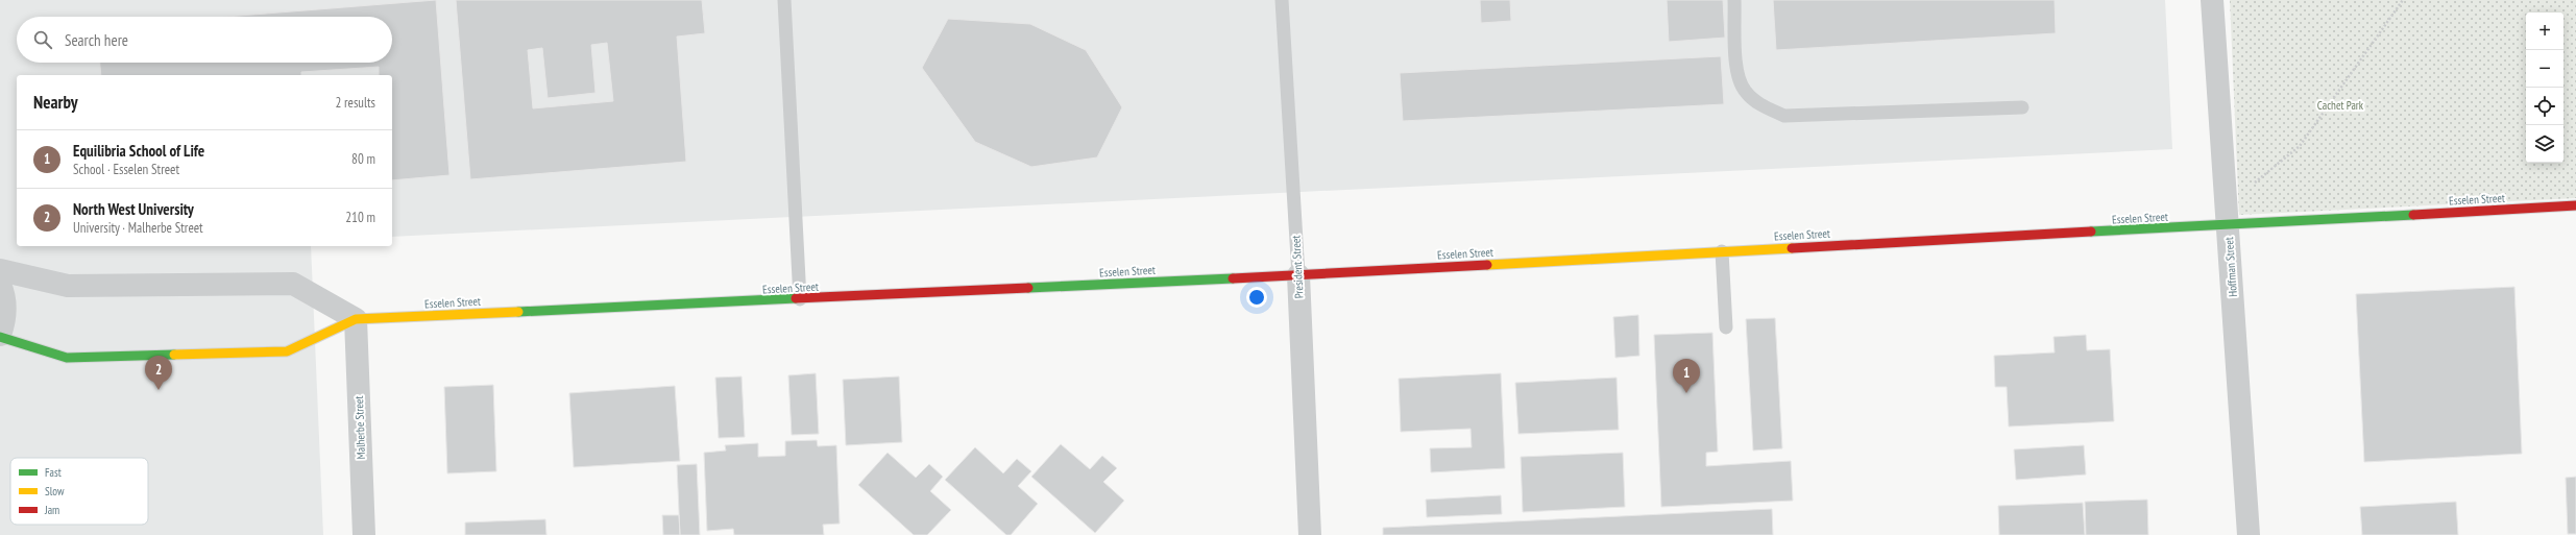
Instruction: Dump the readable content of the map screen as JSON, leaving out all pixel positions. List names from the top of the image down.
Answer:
{
  "streets": {
    "street": [
      "Esselen Street",
      "President Street",
      "Hoffman Street",
      "Malherbe Street"
    ]
  },
  "crossings": [
    ["Esselen Street", "President Street"],
    ["Esselen Street", "Hoffman Street"],
    ["Esselen Street", "Malherbe Street"]
  ],
  "parks": ["Cachet Park"],
  "legend": ["Fast", "Slow", "Jam"],
  "page": {
    "map_buttons": ["+", "−"],
    "search": "Search here",
    "heading": ["Nearby", "2 results"],
    "list": [
      {
        "mark": "1",
        "name": "Equilibria School of Life",
        "note": "School · Esselen Street",
        "value": "80 m"
      },
      {
        "mark": "2",
        "name": "North West University",
        "note": "University · Malherbe Street",
        "value": "210 m"
      }
    ],
    "pins": ["2", "1"]
  }
}
